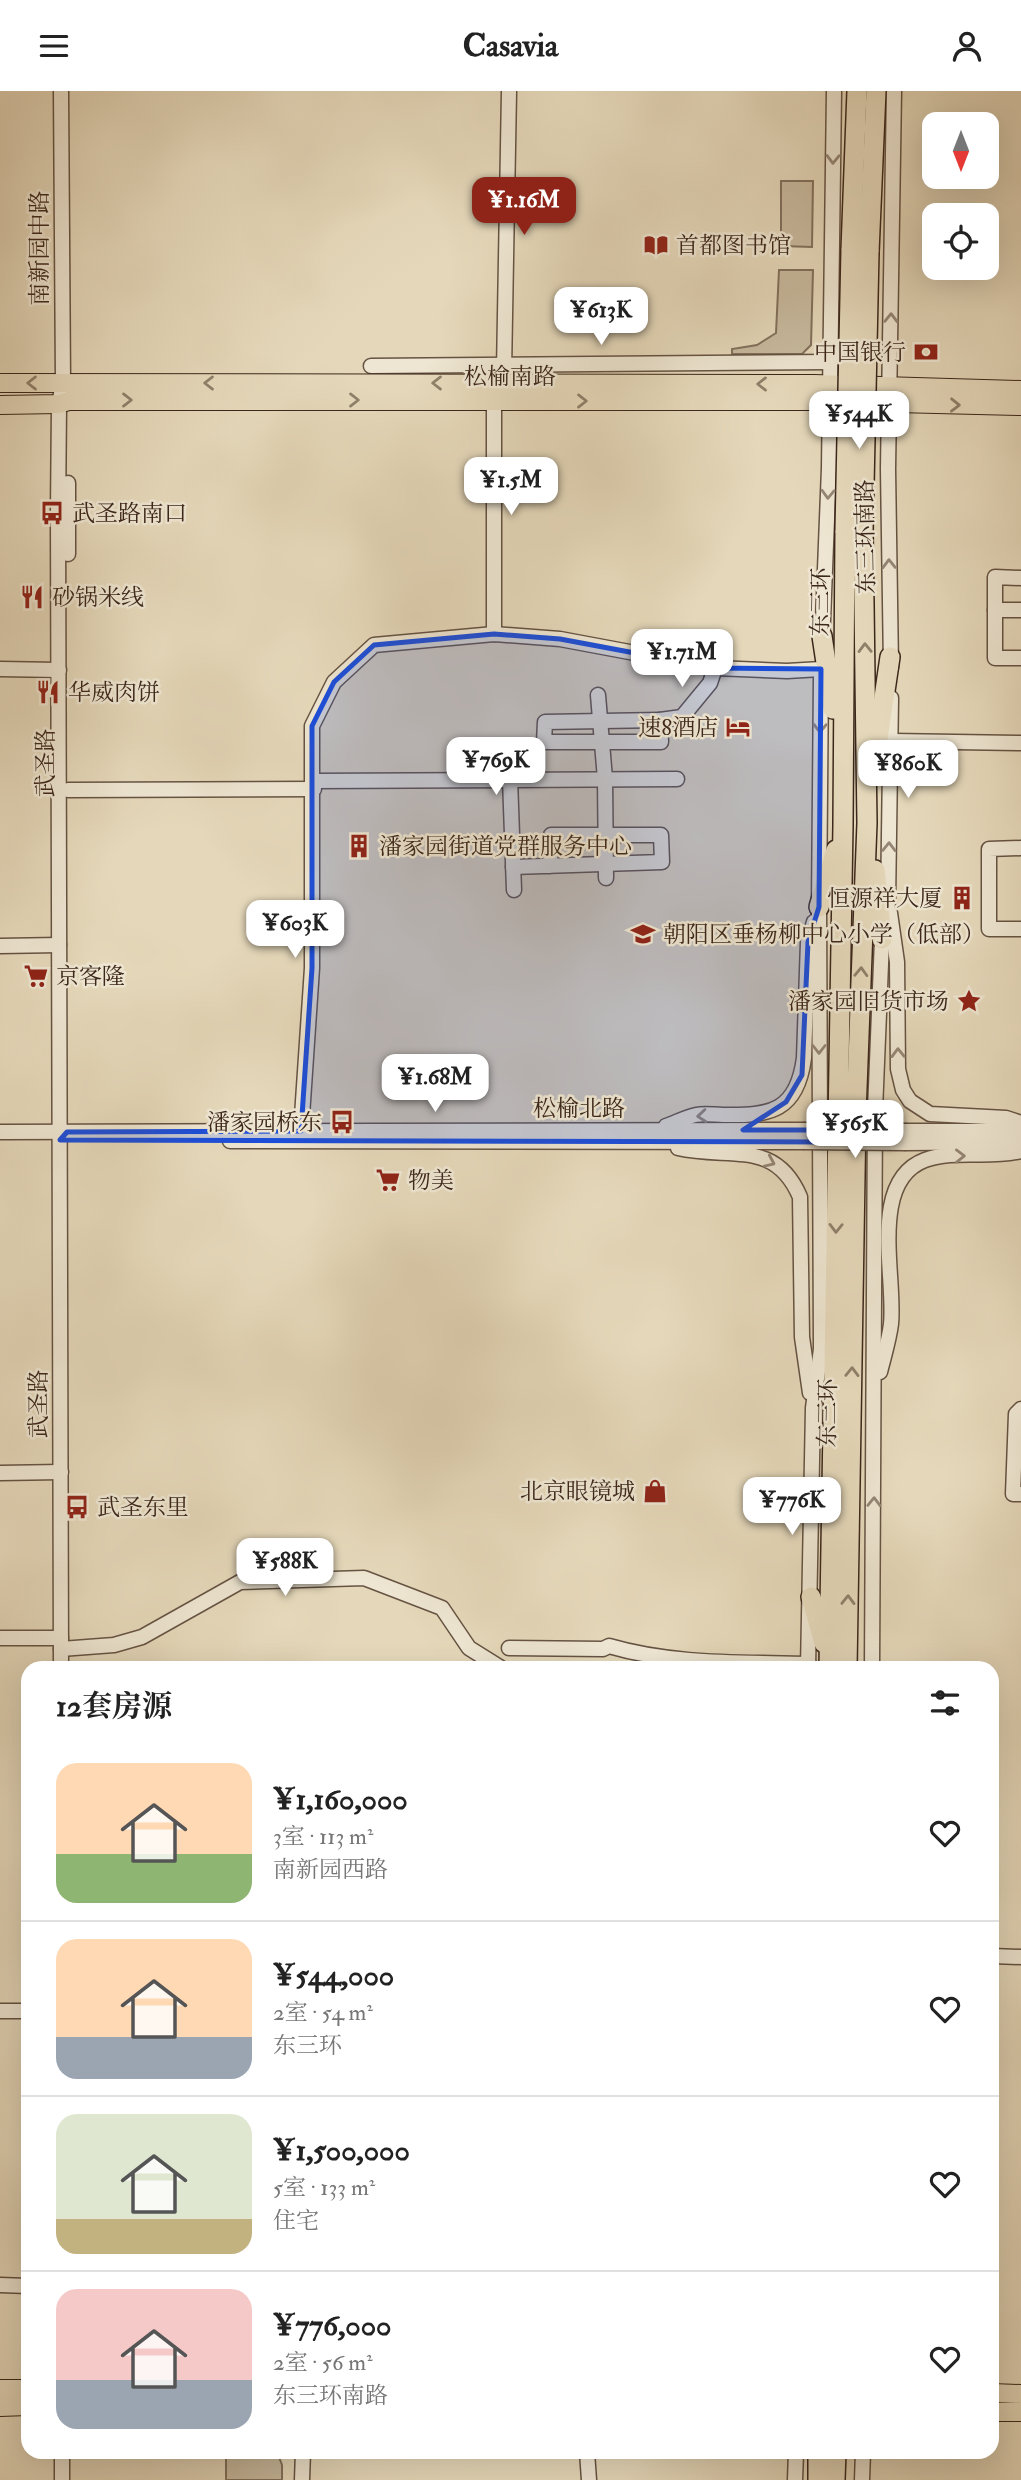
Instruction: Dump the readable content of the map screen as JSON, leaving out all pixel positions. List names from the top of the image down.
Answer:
{
  "streets": {
    "highway": ["东三环"],
    "main road": ["松榆南路"],
    "street": [
      "南新园中路",
      "东三环南路",
      "武圣路",
      "松榆北路"
    ]
  },
  "crossings": [
    ["南新园中路", "松榆南路"],
    ["南新园中路", "武圣路"],
    ["松榆南路", "东三环南路"],
    ["松榆南路", "武圣路"],
    ["武圣路", "松榆北路"]
  ],
  "places": {
    "library": ["首都图书馆"],
    "bank": ["中国银行"],
    "bus stop": ["武圣路南口", "潘家园桥东", "武圣东里"],
    "restaurant": ["砂锅米线", "华威肉饼"],
    "hotel": ["速8酒店"],
    "building": ["潘家园街道党群服务中心", "恒源祥大厦"],
    "school or university": ["朝阳区垂杨柳中心小学（低部）"],
    "supermarket": ["京客隆", "物美"],
    "place": ["潘家园旧货市场"],
    "shop": ["北京眼镜城"]
  },
  "north": "bottom",
  "page": {
    "header": "Casavia",
    "price": [
      "¥1.16M",
      "¥613K",
      "¥544K",
      "¥1.5M",
      "¥1.71M",
      "¥769K",
      "¥860K",
      "¥603K",
      "¥1.68M",
      "¥565K",
      "¥776K",
      "¥588K"
    ],
    "heading": "12套房源",
    "list": [
      {
        "name": "¥1,160,000",
        "note": "3室 · 113 m² · 南新园西路"
      },
      {
        "name": "¥544,000",
        "note": "2室 · 54 m² · 东三环"
      },
      {
        "name": "¥1,500,000",
        "note": "5室 · 133 m² · 住宅"
      },
      {
        "name": "¥776,000",
        "note": "2室 · 56 m² · 东三环南路"
      }
    ]
  }
}
